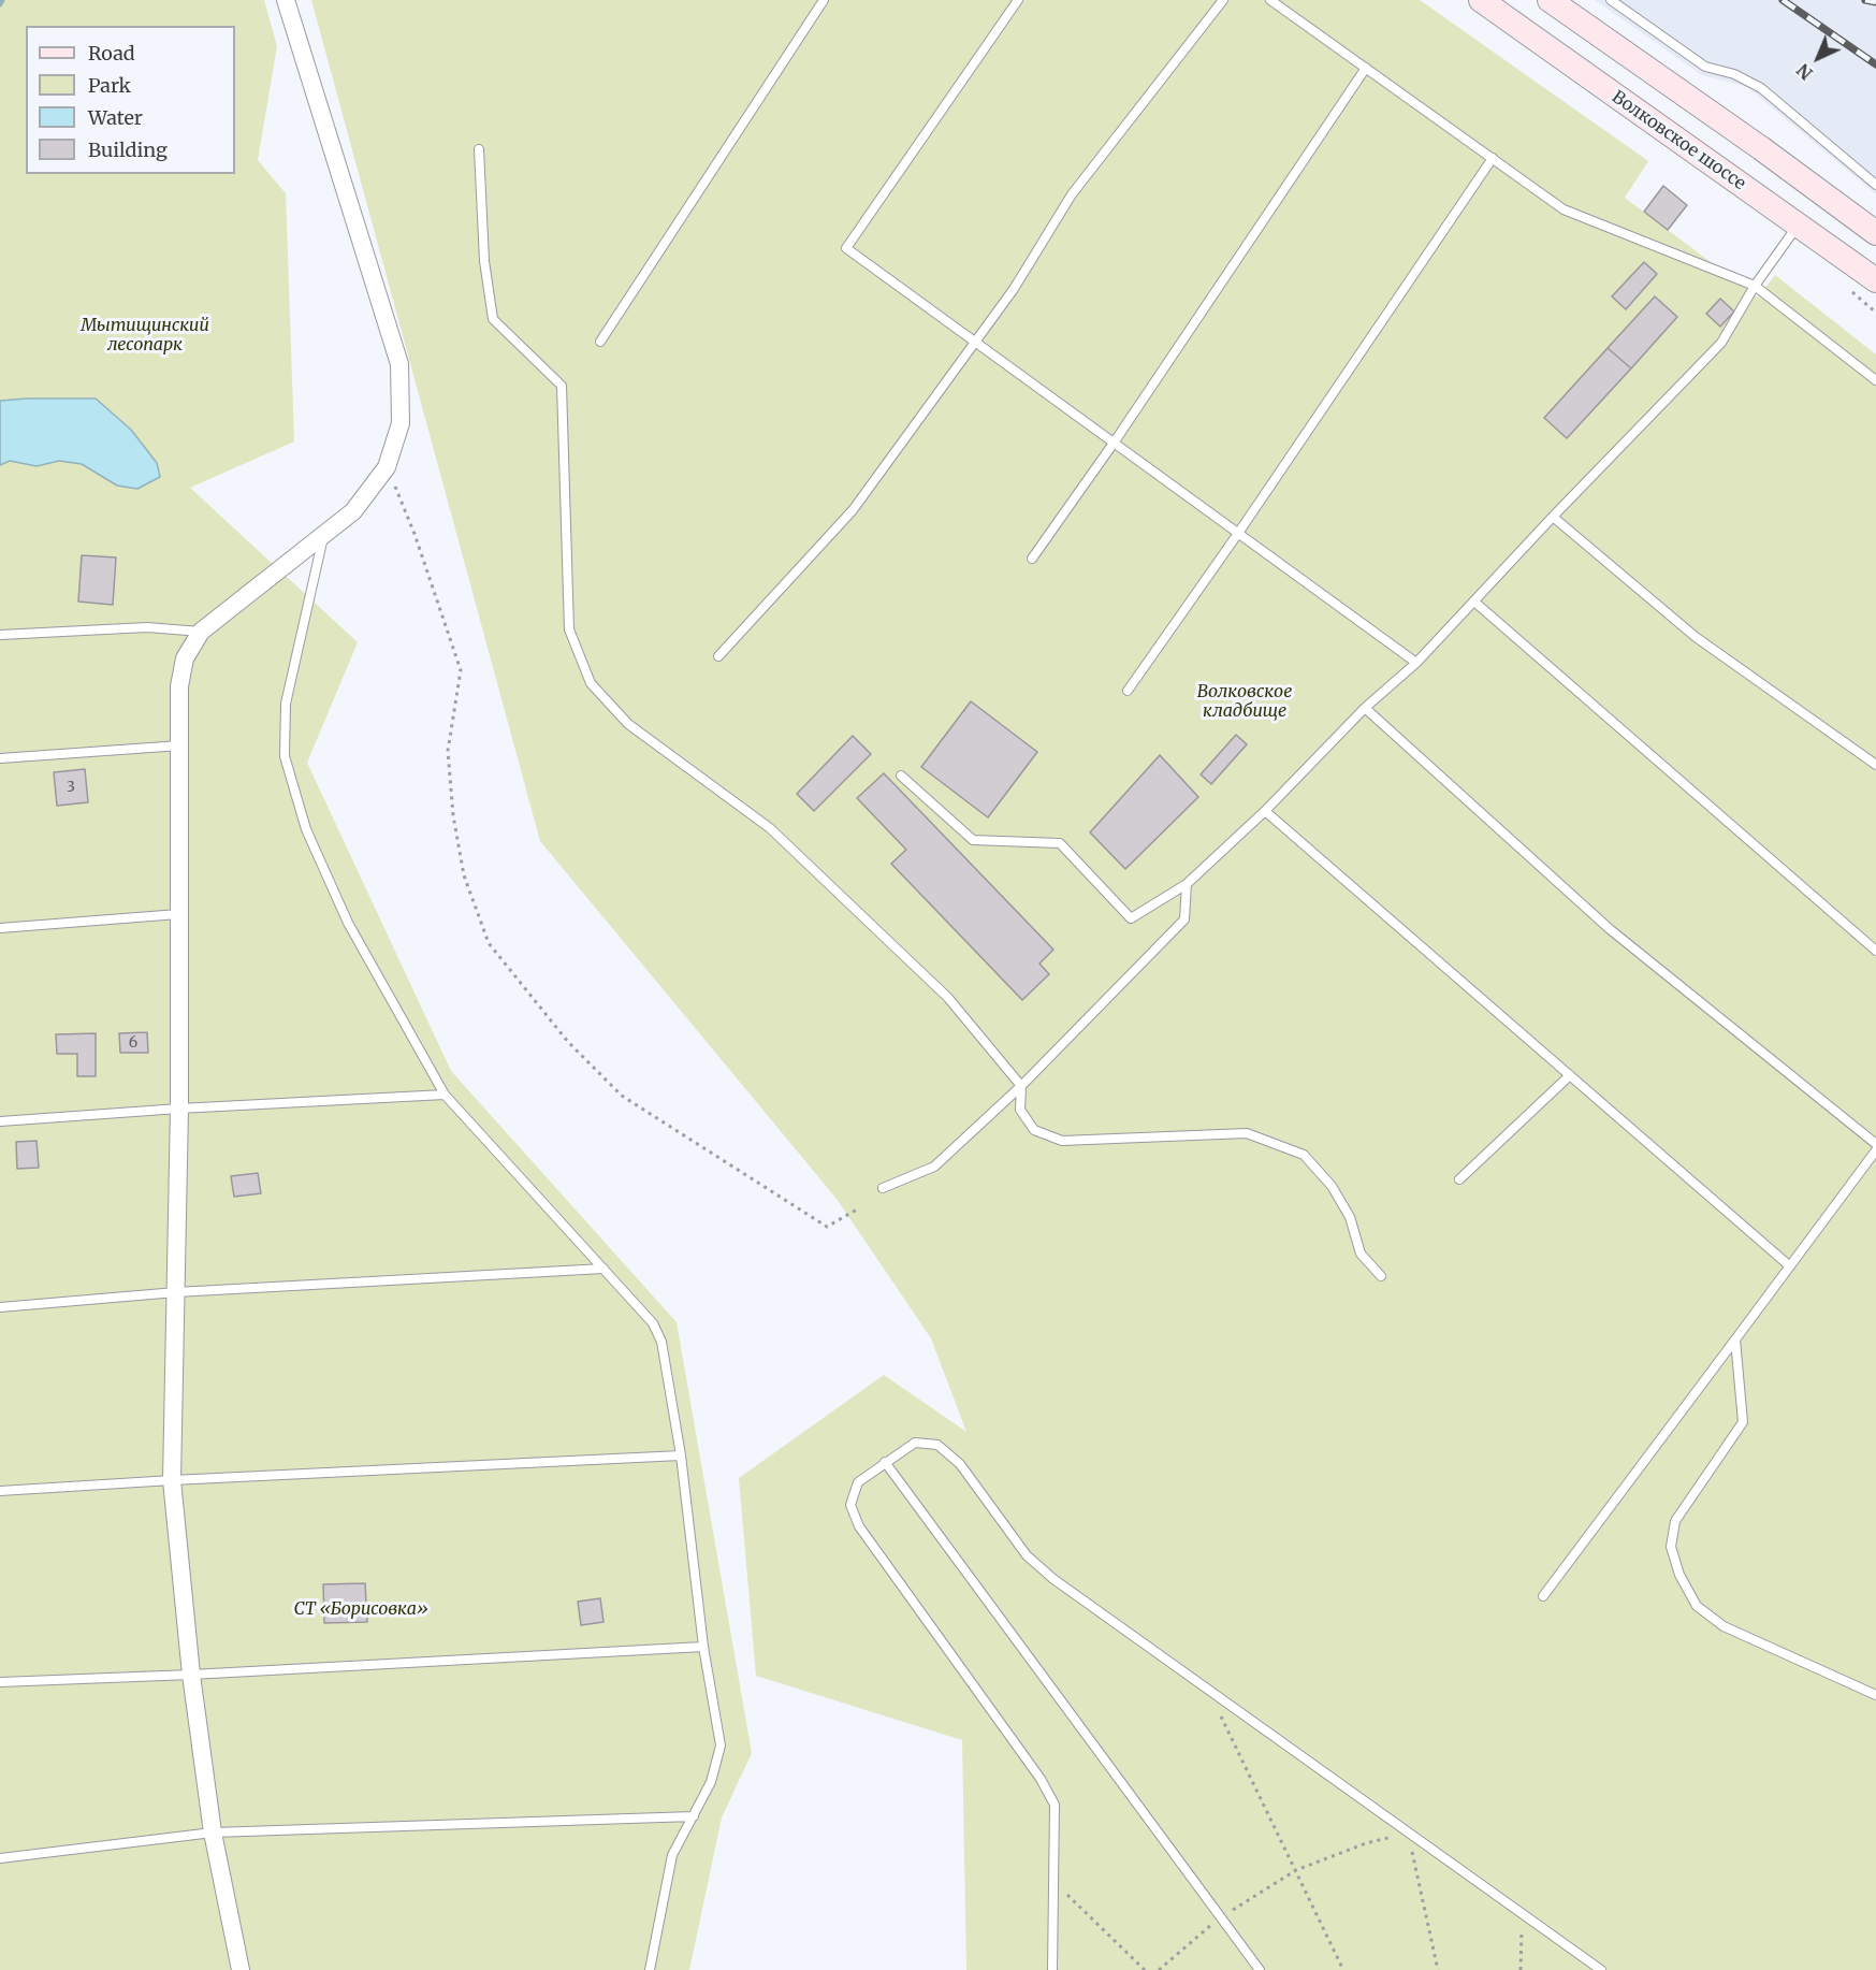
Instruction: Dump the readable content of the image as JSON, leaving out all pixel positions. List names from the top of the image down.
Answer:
{
  "streets": {
    "main road": ["Волковское шоссе"]
  },
  "parks": ["Мытищинский лесопарк", "Волковское кладбище", "СТ «Борисовка»"],
  "house_numbers": ["3", "6"],
  "legend": [
    "Road",
    "Park",
    "Water",
    "Building"
  ],
  "north": "bottom left"
}
